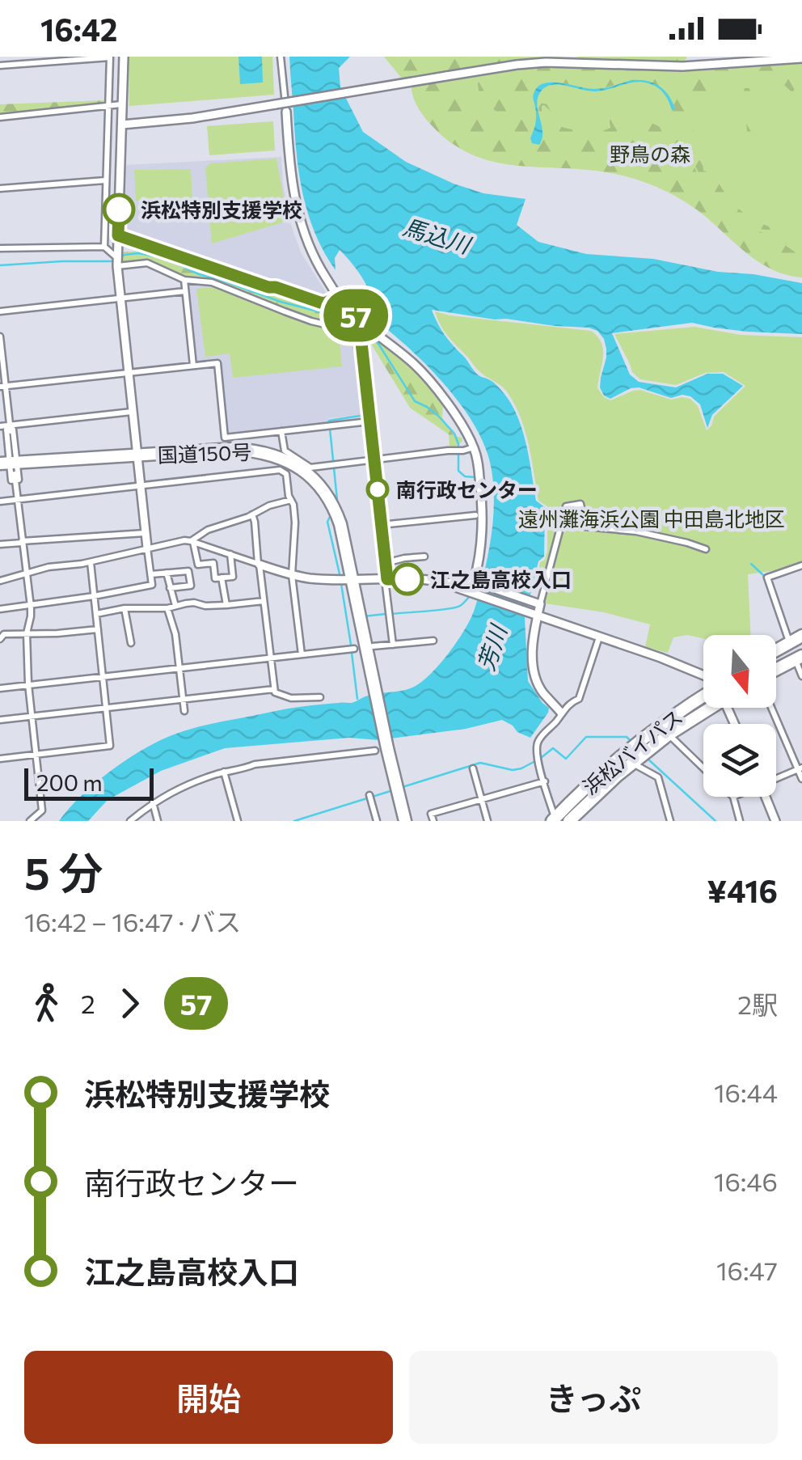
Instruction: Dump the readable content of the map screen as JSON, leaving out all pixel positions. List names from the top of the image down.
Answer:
{
  "streets": {
    "highway": ["国道150号", "浜松バイパス"]
  },
  "water": ["馬込川", "芳川"],
  "parks": ["野鳥の森", "遠州灘海浜公園 中田島北地区"],
  "places": ["浜松特別支援学校", "南行政センター", "江之島高校入口"],
  "lines": ["bus line 57"],
  "scale_bar": "200 m",
  "north": "bottom",
  "page": {
    "status": "16:42",
    "on_map": "57",
    "scale": "200 m",
    "heading": ["5 分", "16:42 – 16:47 · バス", "¥416"],
    "legs": ["2", "57", "2駅"],
    "list": [
      {
        "name": "浜松特別支援学校",
        "value": "16:44"
      },
      {
        "name": "南行政センター",
        "value": "16:46"
      },
      {
        "name": "江之島高校入口",
        "value": "16:47"
      }
    ],
    "buttons": ["開始", "きっぷ"]
  }
}
